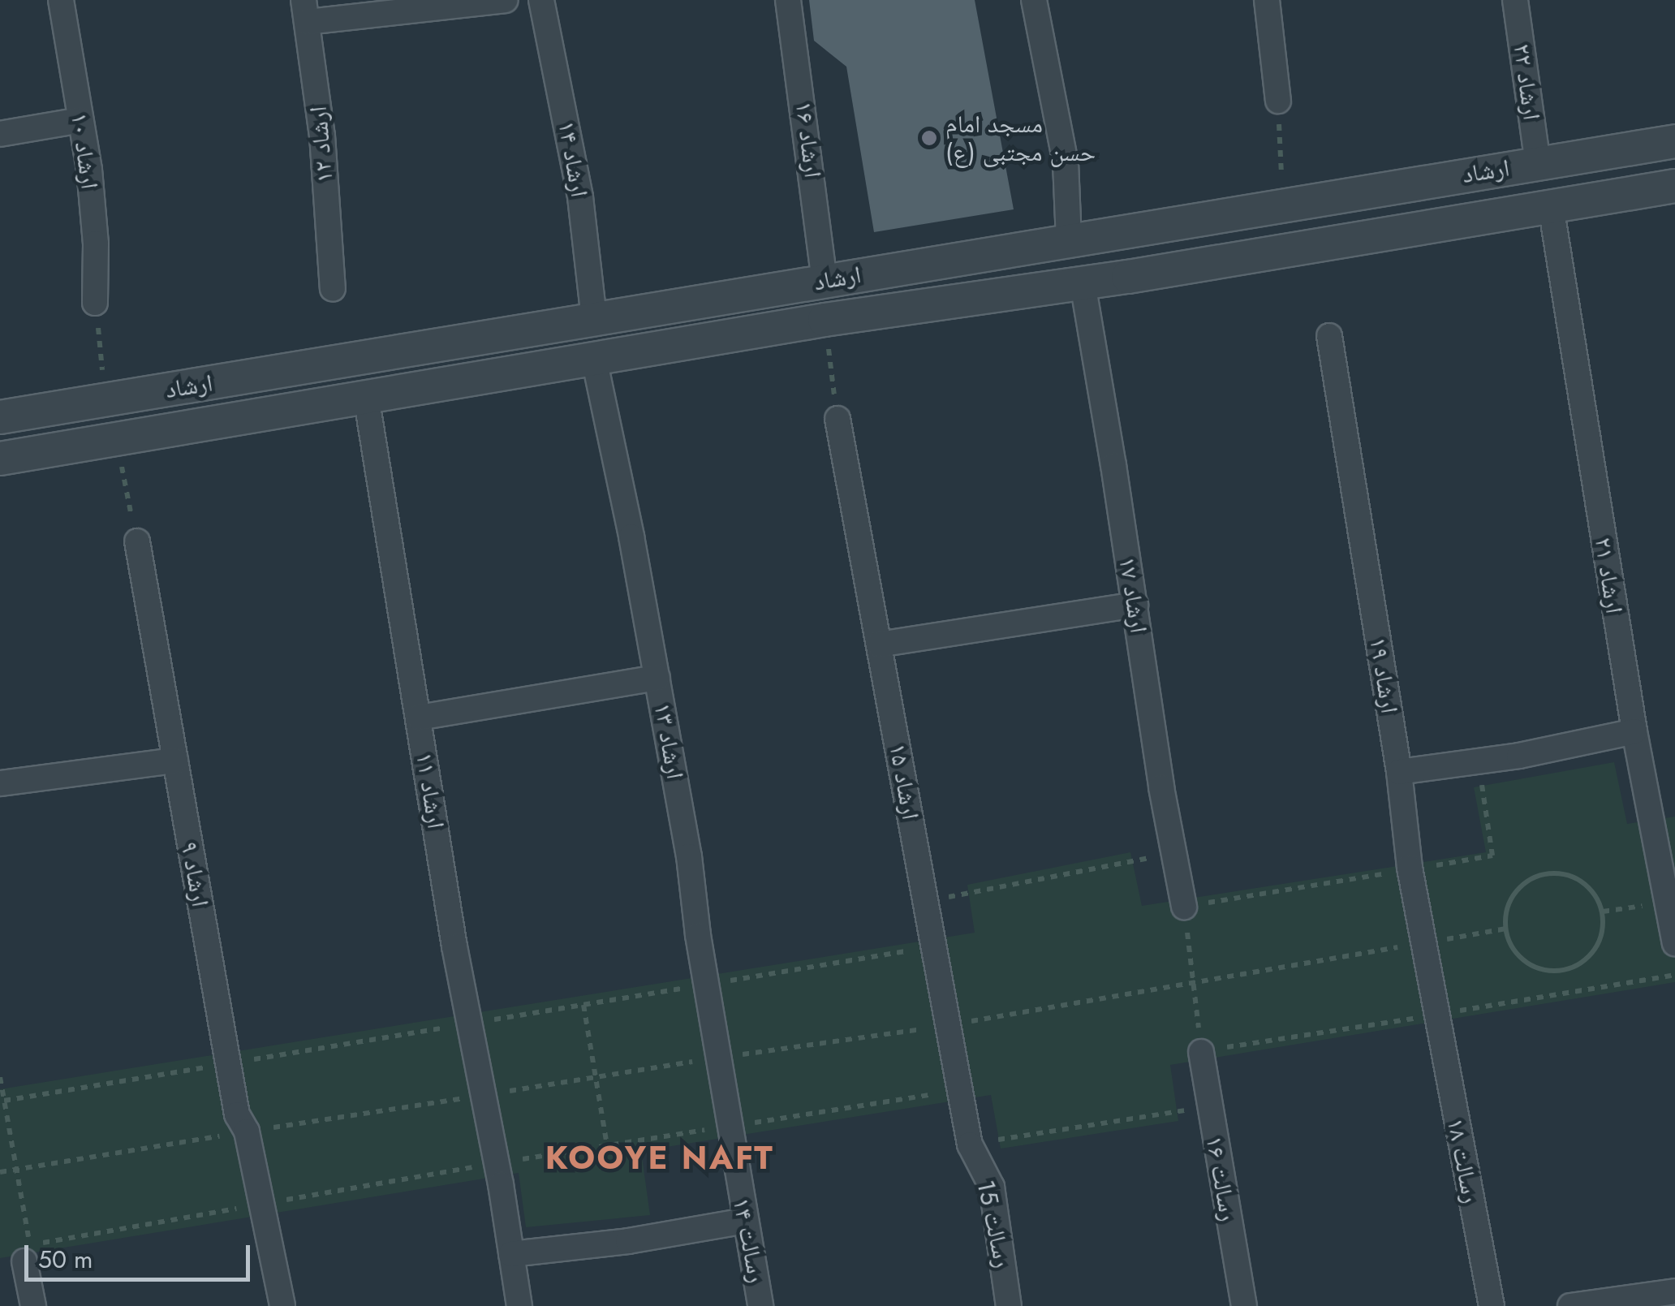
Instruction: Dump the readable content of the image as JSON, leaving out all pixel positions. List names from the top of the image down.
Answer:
{
  "streets": {
    "street": [
      "ارشاد ۲۲",
      "ارشاد ۱۶",
      "ارشاد ۱۲",
      "ارشاد ۱۰",
      "ارشاد ۱۴",
      "ارشاد",
      "ارشاد ۲۱",
      "ارشاد ۱۷",
      "ارشاد ۱۹",
      "ارشاد ۱۳",
      "ارشاد ۱۵",
      "ارشاد ۱۱",
      "ارشاد ۹",
      "رسالت ۱۸",
      "رسالت ۱۶",
      "رسالت 15",
      "رسالت ۱۴"
    ]
  },
  "crossings": [
    ["ارشاد ۲۲", "ارشاد"],
    ["ارشاد ۱۶", "ارشاد"],
    ["ارشاد ۱۴", "ارشاد"],
    ["ارشاد", "ارشاد ۲۱"],
    ["ارشاد", "ارشاد ۱۷"],
    ["ارشاد", "ارشاد ۱۳"],
    ["ارشاد", "ارشاد ۱۱"],
    ["ارشاد ۱۹", "رسالت ۱۸"],
    ["ارشاد ۱۳", "رسالت ۱۴"],
    ["ارشاد ۱۵", "رسالت 15"]
  ],
  "districts": ["KOOYE NAFT"],
  "places": ["مسجد امام حسن مجتبی (ع)"],
  "scale_bar": "50 m"
}
